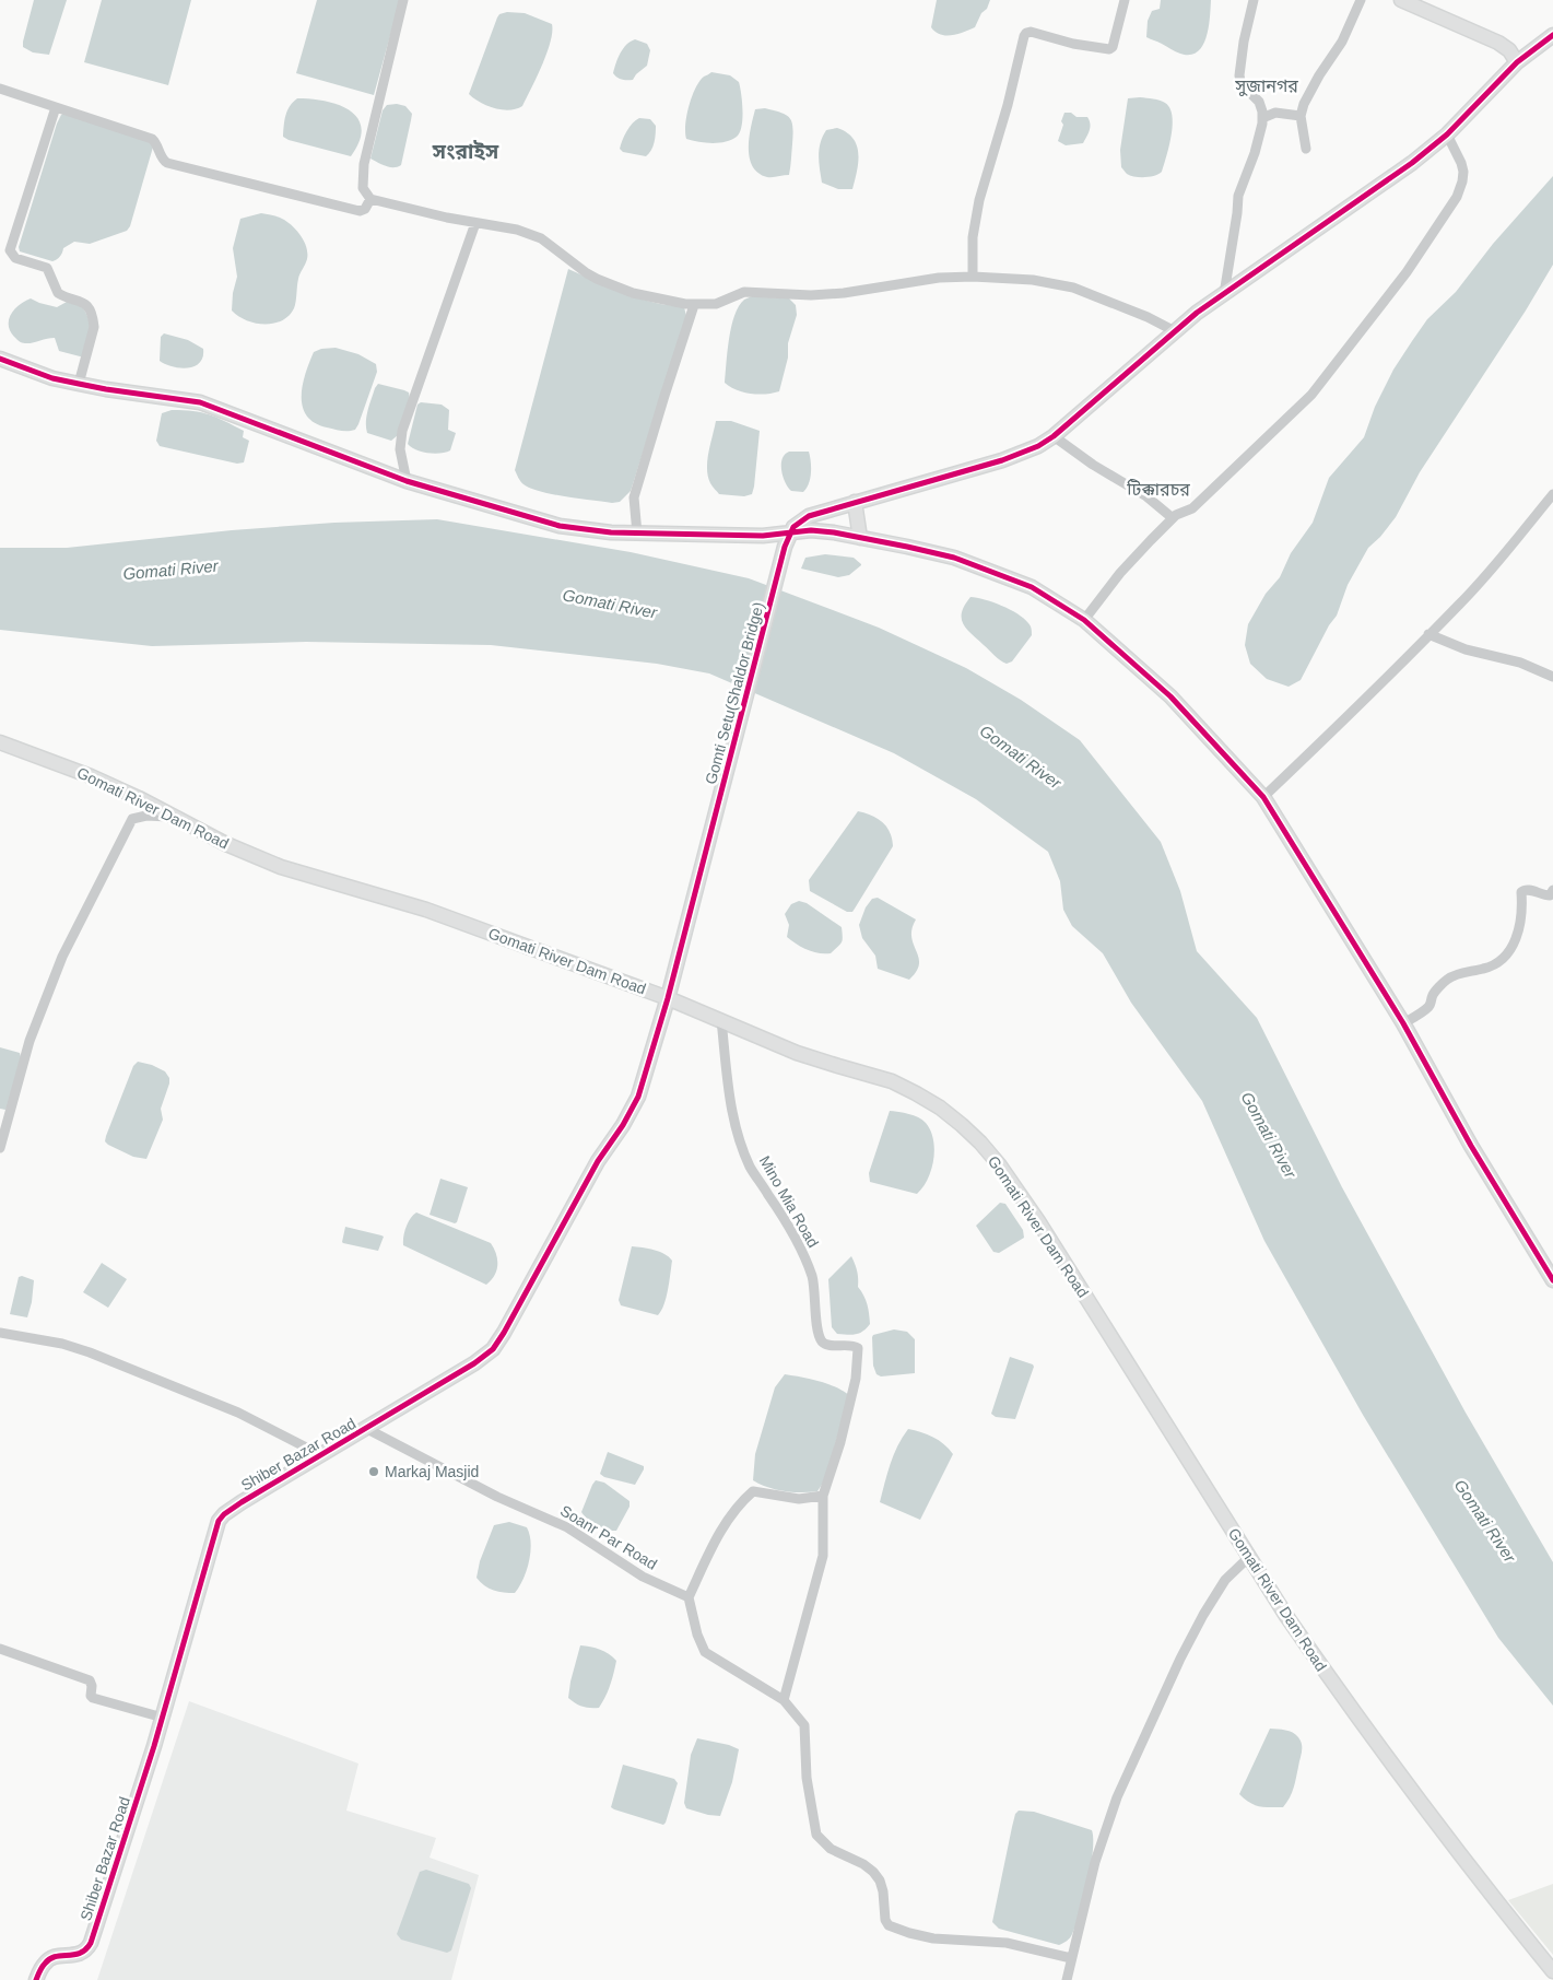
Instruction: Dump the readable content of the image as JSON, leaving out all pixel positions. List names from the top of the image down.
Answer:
{
  "streets": {
    "street": [
      "Gomti Setu(Shaldor Bridge)",
      "Gomati River Dam Road",
      "Mino Mia Road",
      "Shiber Bazar Road",
      "Soanr Par Road"
    ]
  },
  "crossings": [
    ["Gomti Setu(Shaldor Bridge)", "Gomati River Dam Road"],
    ["Gomti Setu(Shaldor Bridge)", "Shiber Bazar Road"],
    ["Gomati River Dam Road", "Mino Mia Road"],
    ["Gomati River Dam Road", "Shiber Bazar Road"],
    ["Shiber Bazar Road", "Soanr Par Road"]
  ],
  "districts": ["সুজানগর", "সংরাইস", "টিক্কারচর"],
  "water": ["Gomati River"],
  "places": ["Markaj Masjid"]
}
